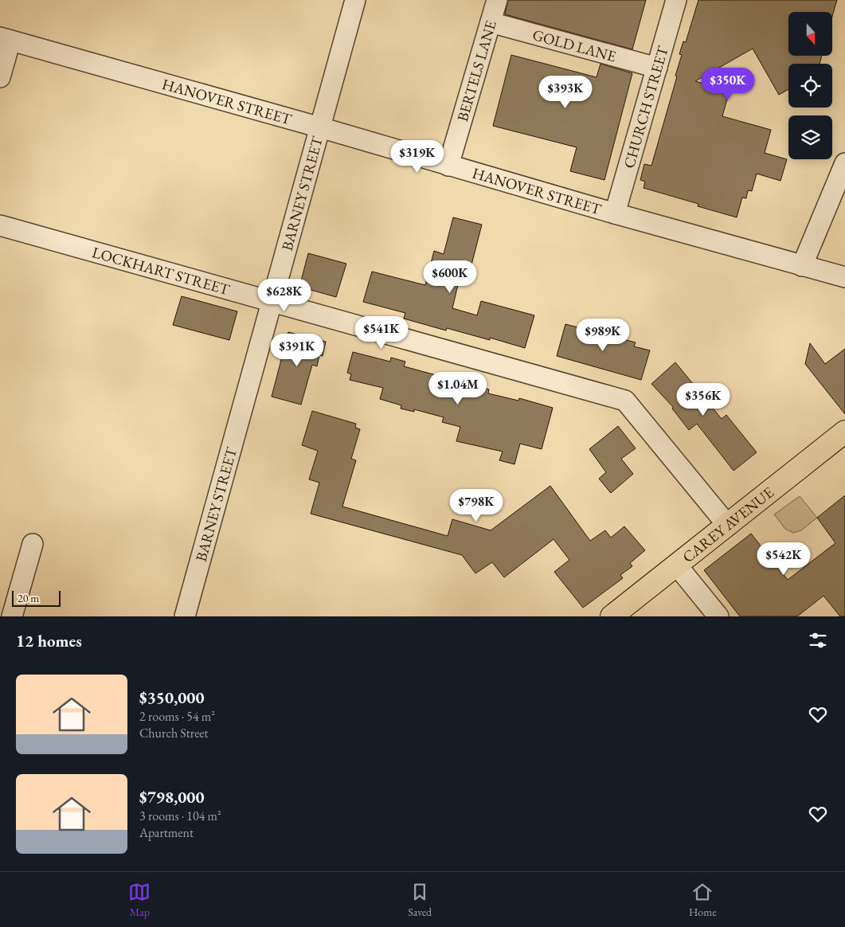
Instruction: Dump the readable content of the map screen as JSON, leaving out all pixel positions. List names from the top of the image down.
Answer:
{
  "streets": {
    "main road": ["CAREY AVENUE"],
    "street": [
      "GOLD LANE",
      "BERTELS LANE",
      "HANOVER STREET",
      "CHURCH STREET",
      "BARNEY STREET",
      "LOCKHART STREET"
    ]
  },
  "crossings": [
    ["GOLD LANE", "BERTELS LANE"],
    ["GOLD LANE", "CHURCH STREET"],
    ["BERTELS LANE", "HANOVER STREET"],
    ["HANOVER STREET", "CHURCH STREET"],
    ["HANOVER STREET", "BARNEY STREET"],
    ["BARNEY STREET", "LOCKHART STREET"],
    ["LOCKHART STREET", "CAREY AVENUE"]
  ],
  "scale_bar": "20 m",
  "north": "bottom",
  "page": {
    "price": [
      "$350K",
      "$393K",
      "$319K",
      "$600K",
      "$628K",
      "$541K",
      "$989K",
      "$391K",
      "$1.04M",
      "$356K",
      "$798K",
      "$542K"
    ],
    "scale": "20 m",
    "heading": "12 homes",
    "list": [
      {
        "name": "$350,000",
        "note": "2 rooms · 54 m² · Church Street"
      },
      {
        "name": "$798,000",
        "note": "3 rooms · 104 m² · Apartment"
      }
    ],
    "tabs": ["Map", "Saved", "Home"]
  }
}
